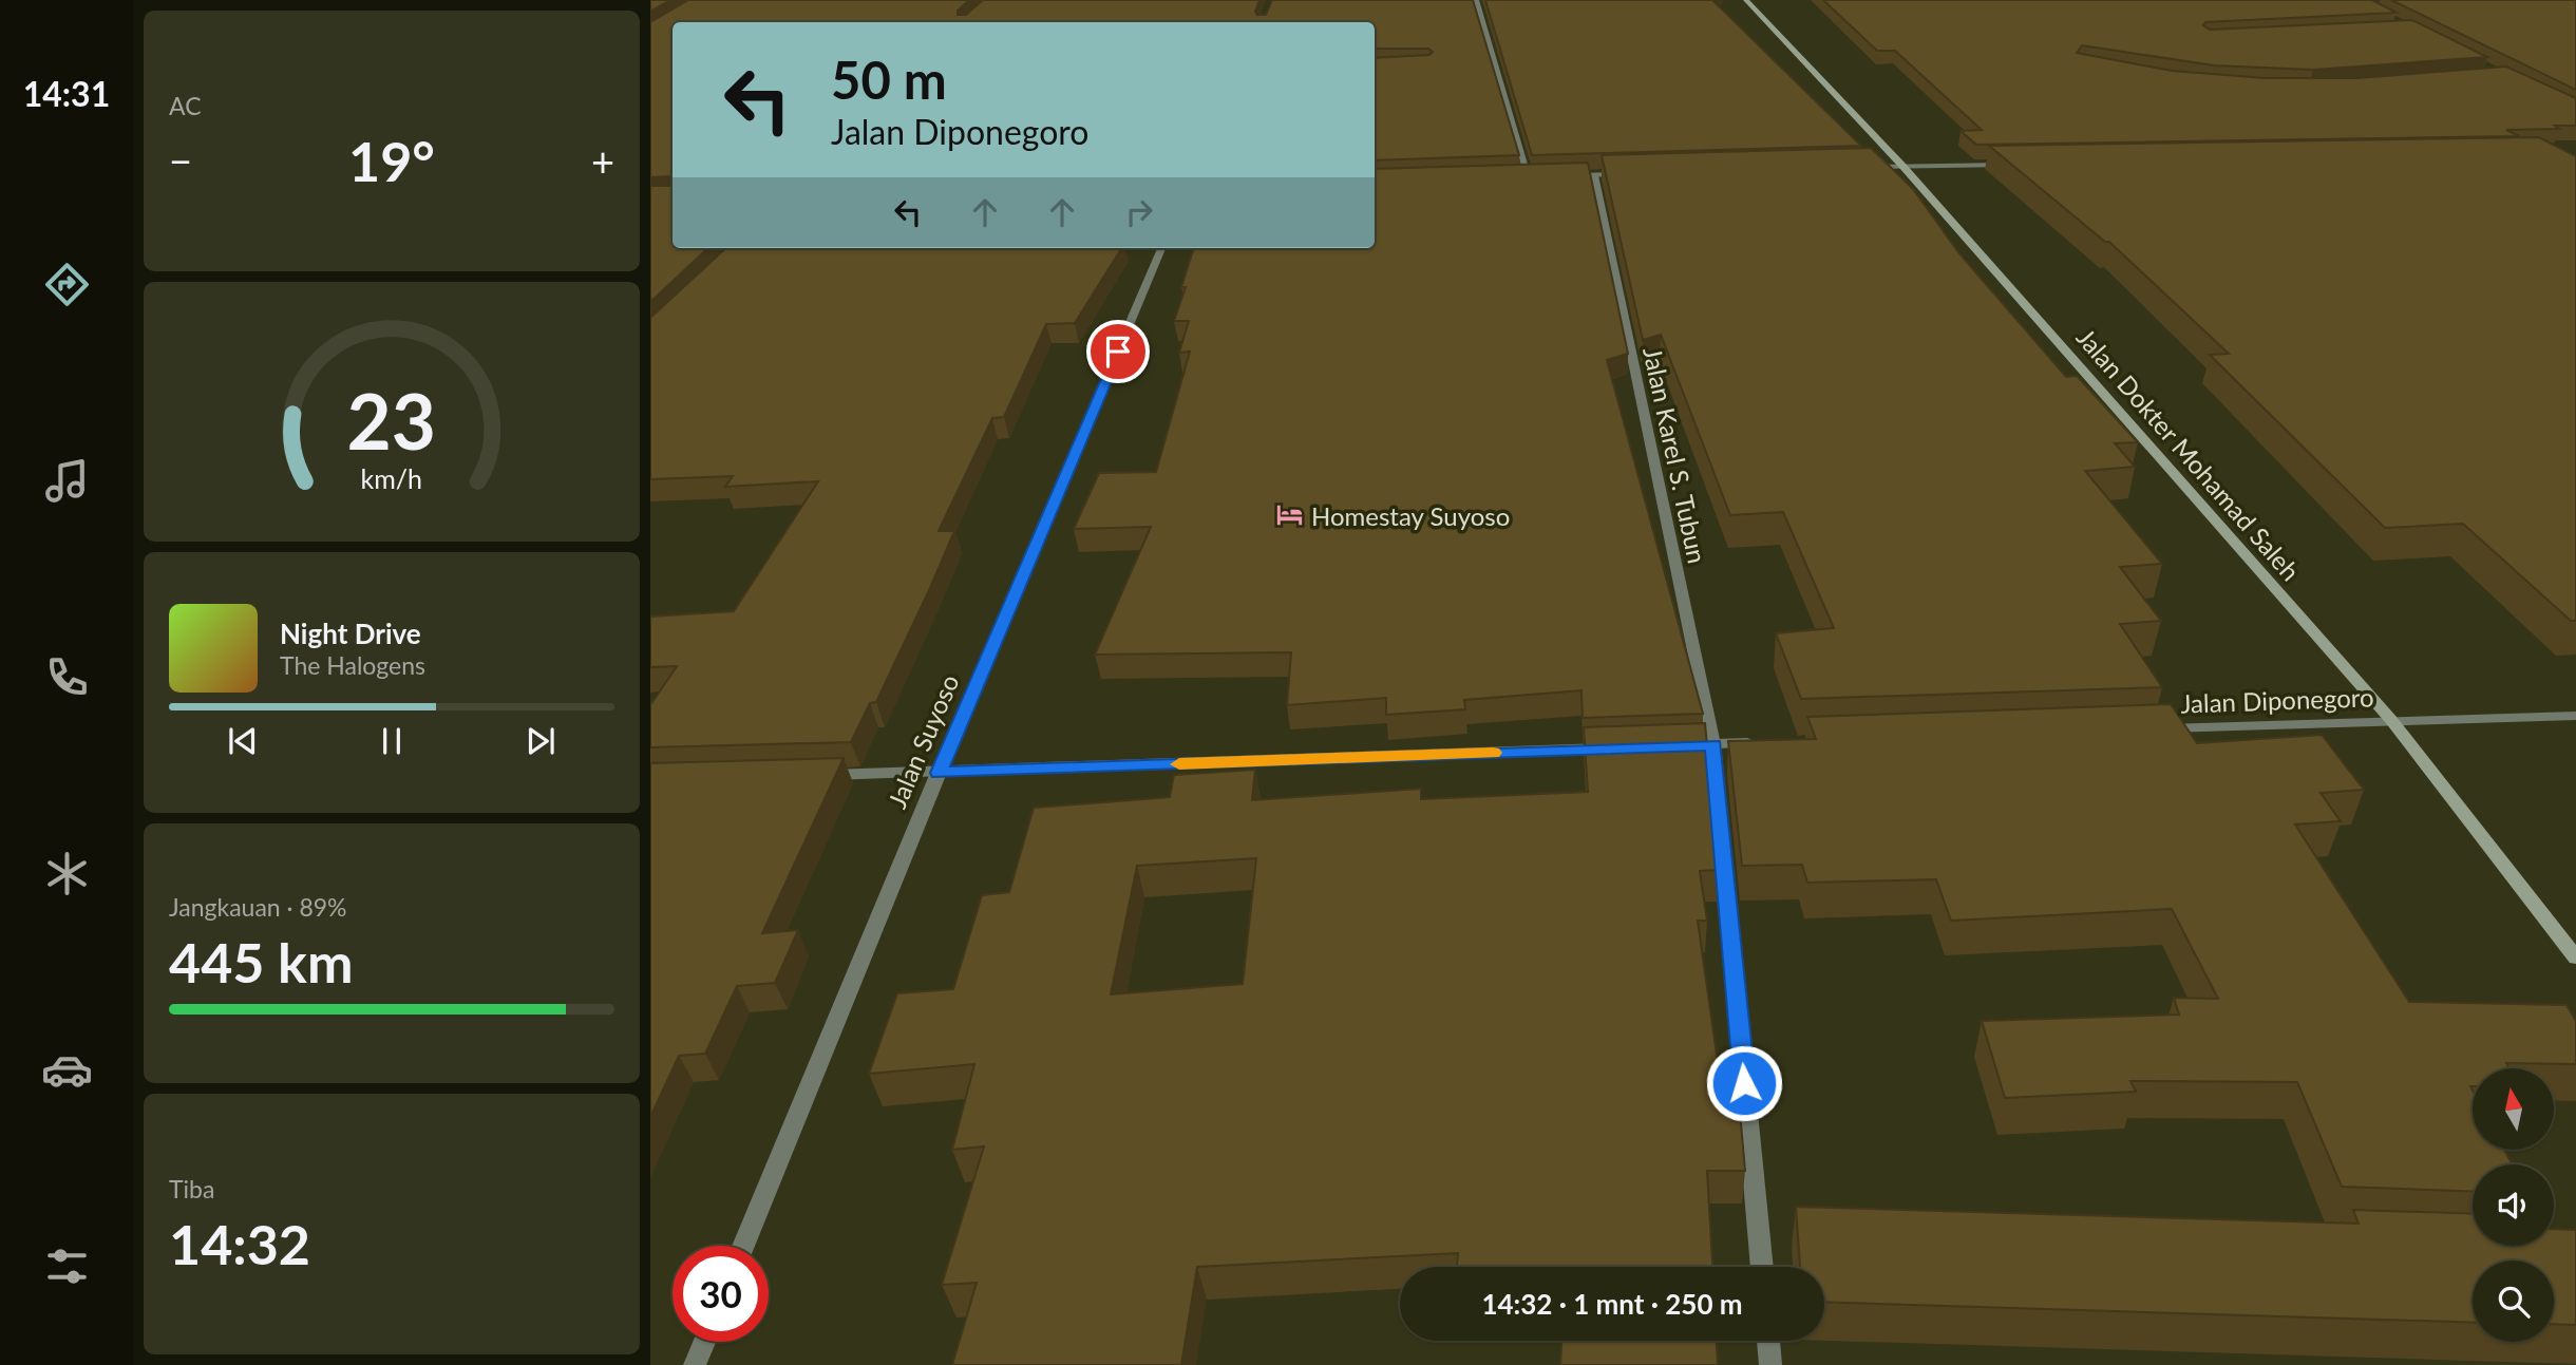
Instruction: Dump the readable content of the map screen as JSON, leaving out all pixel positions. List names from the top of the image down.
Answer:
{
  "streets": {
    "main road": ["Jalan Dokter Mohamad Saleh"],
    "street": ["Jalan Karel S. Tubun", "Jalan Diponegoro", "Jalan Suyoso"]
  },
  "crossings": [
    ["Jalan Dokter Mohamad Saleh", "Jalan Diponegoro"]
  ],
  "places": {
    "hotel": ["Homestay Suyoso"]
  },
  "north": "top",
  "page": {
    "tabs": "14:31",
    "tile": [
      "AC",
      ["Jangkauan · 89%", "445 km"],
      ["Tiba", "14:32"]
    ],
    "turn": ["50 m", "Jalan Diponegoro"],
    "heat": ["−", "19°", "+"],
    "song": ["Night Drive", "The Halogens"],
    "limit": "30",
    "trip": "14:32 · 1 mnt · 250 m",
    "gauge": ["23", "km/h"]
  }
}
